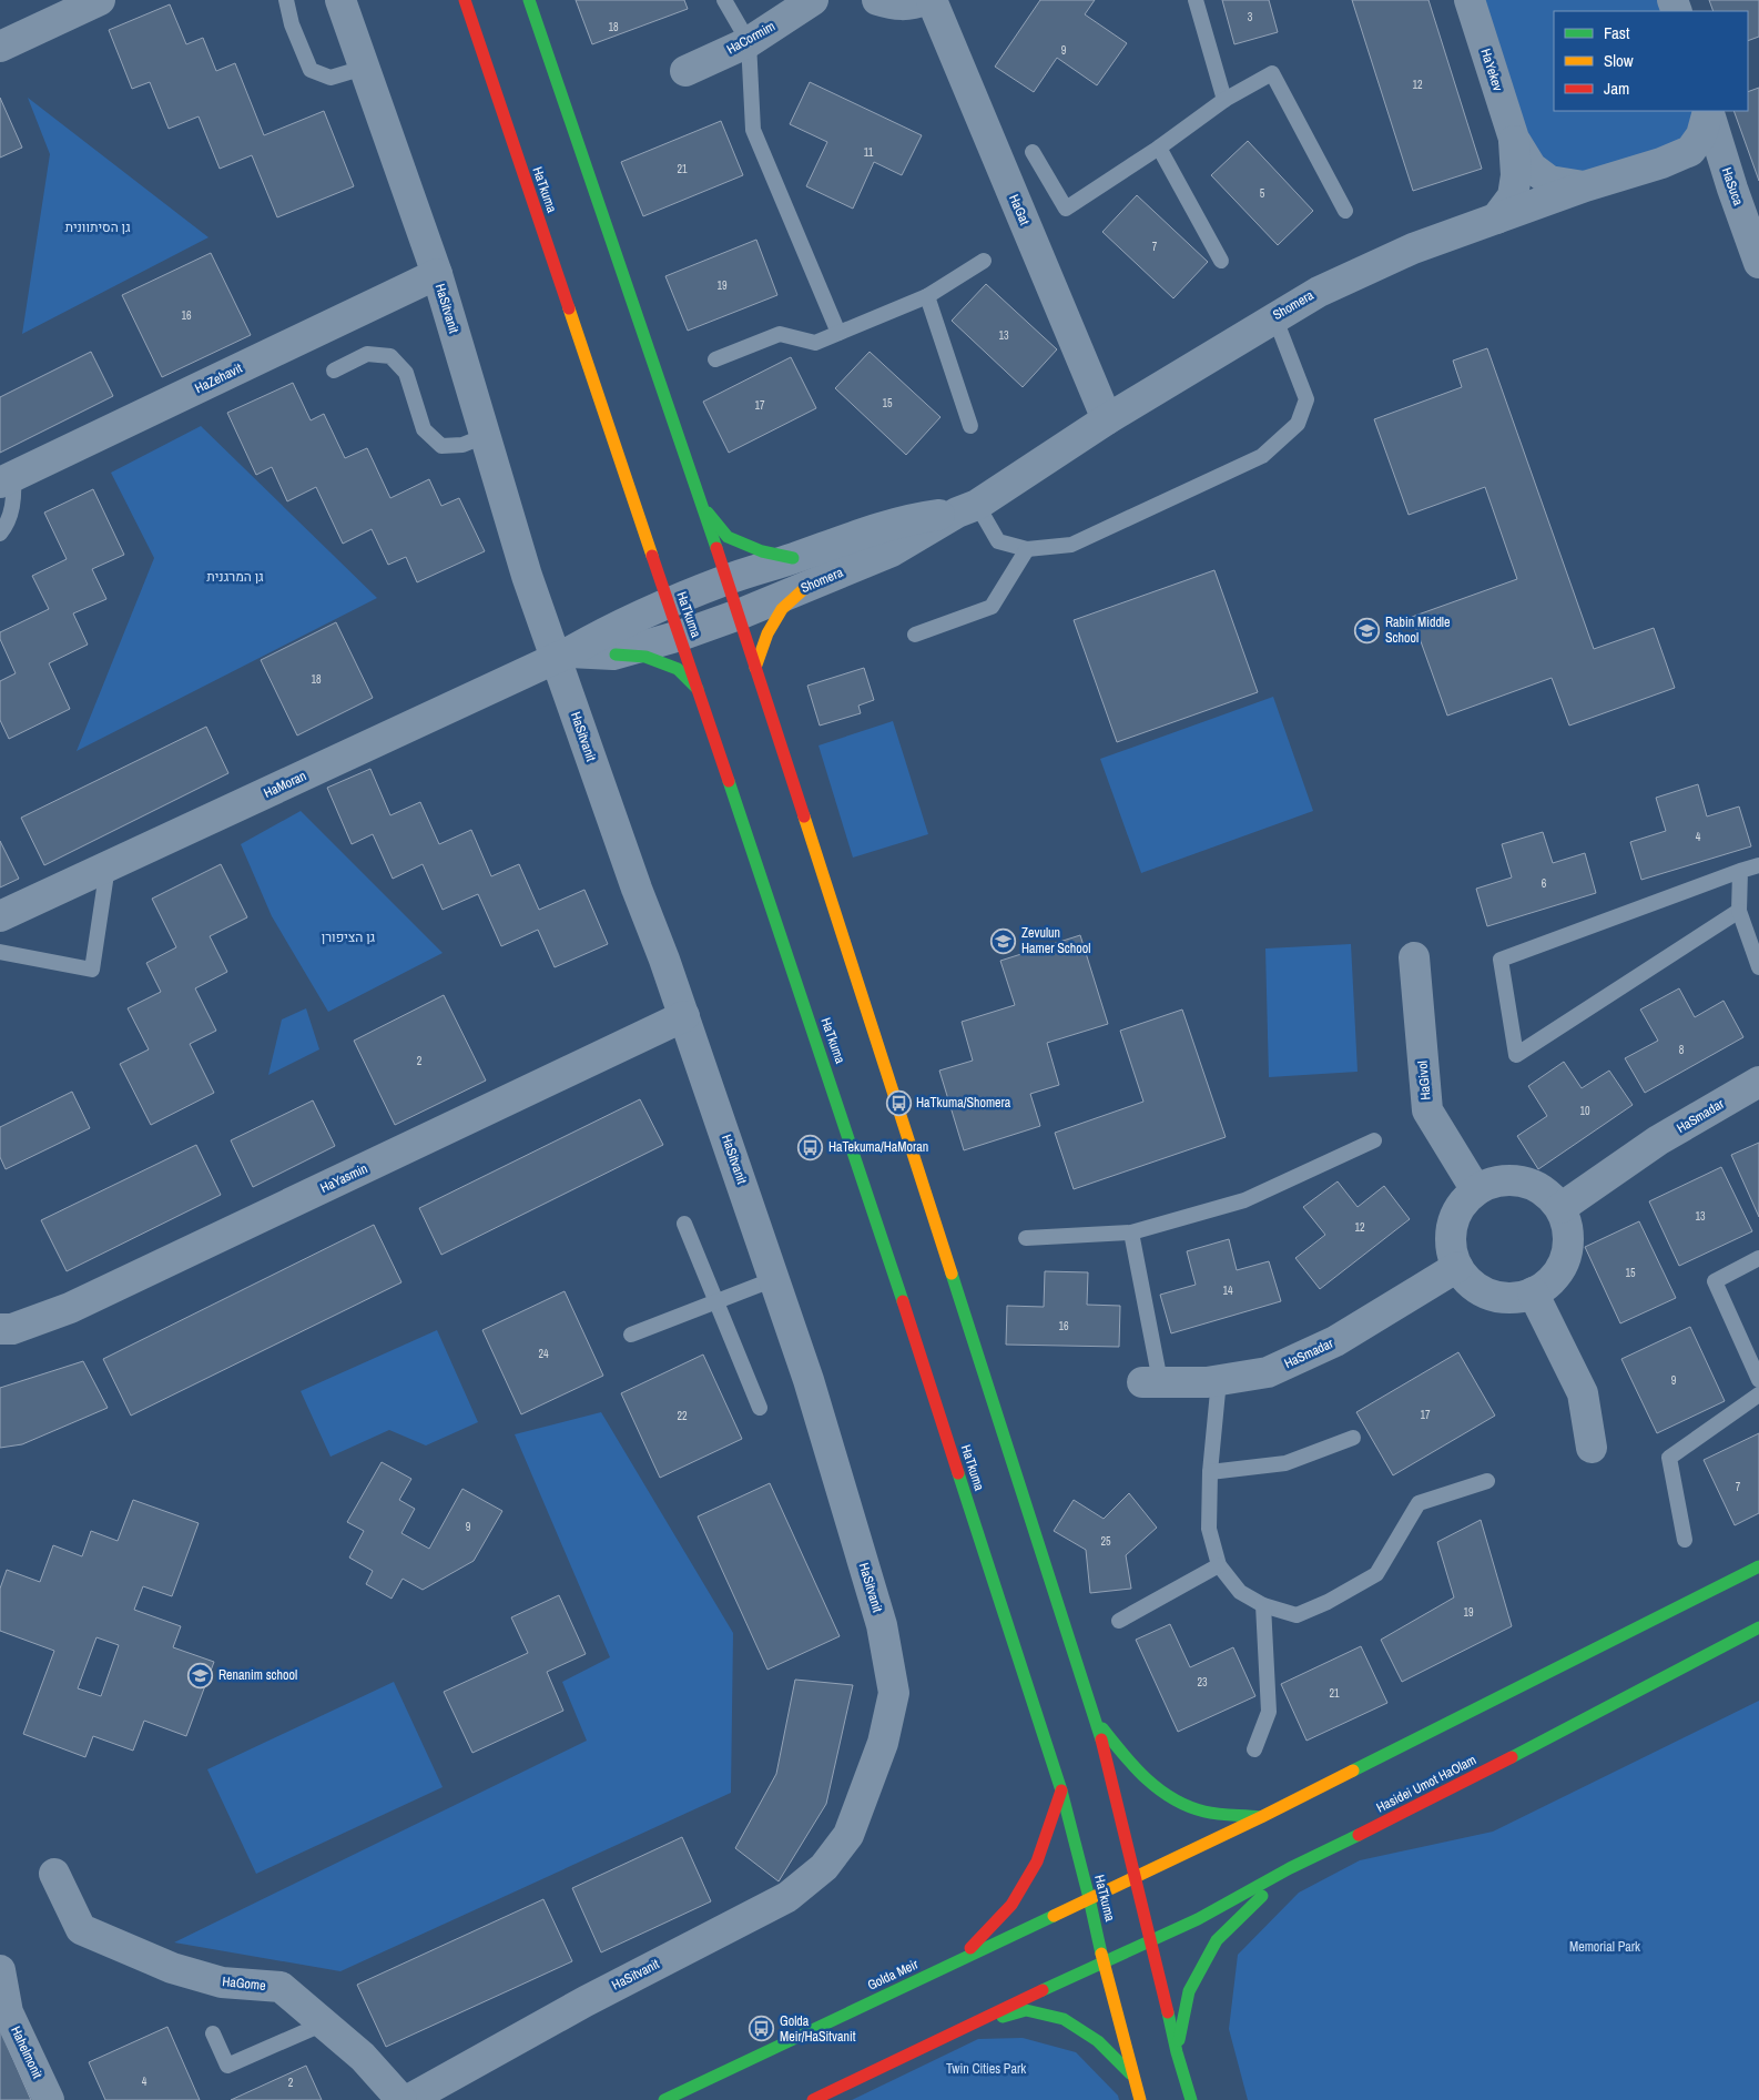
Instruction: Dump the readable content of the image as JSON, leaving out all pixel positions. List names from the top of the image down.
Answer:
{
  "streets": {
    "street": [
      "HaCormim",
      "HaYekev",
      "HaSuca",
      "HaTkuma",
      "HaGat",
      "Shomera",
      "HaSitvanit",
      "HaZehavit",
      "HaMoran",
      "HaGivol",
      "HaSmadar",
      "HaYasmin",
      "Hasidei Umot HaOlam",
      "Golda Meir",
      "HaGome",
      "Hahelmonit"
    ]
  },
  "crossings": [
    ["HaYekev", "Shomera"],
    ["HaSuca", "Shomera"],
    ["HaTkuma", "Shomera"],
    ["HaTkuma", "HaMoran"],
    ["HaTkuma", "Hasidei Umot HaOlam"],
    ["HaTkuma", "Golda Meir"],
    ["HaGat", "Shomera"],
    ["Shomera", "HaMoran"],
    ["HaSitvanit", "HaZehavit"],
    ["HaSitvanit", "HaMoran"],
    ["HaSitvanit", "HaYasmin"],
    ["HaGivol", "HaSmadar"]
  ],
  "parks": [
    "גן הסיתוונית",
    "גן המרגנית",
    "גן הציפורן",
    "Memorial Park",
    "Twin Cities Park"
  ],
  "places": {
    "school or university": ["Rabin Middle School", "Zevulun Hamer School", "Renanim school"],
    "bus stop": ["HaTkuma/Shomera", "HaTekuma/HaMoran", "Golda Meir/HaSitvanit"]
  },
  "house_numbers": [
    "3",
    "18",
    "9",
    "12",
    "11",
    "21",
    "5",
    "7",
    "19",
    "16",
    "13",
    "15",
    "17",
    "18",
    "4",
    "6",
    "8",
    "2",
    "10",
    "13",
    "12",
    "15",
    "14",
    "16",
    "24",
    "9",
    "17",
    "22",
    "7",
    "9",
    "25",
    "19",
    "23",
    "21",
    "4",
    "2"
  ],
  "legend": ["Fast", "Slow", "Jam"]
}
